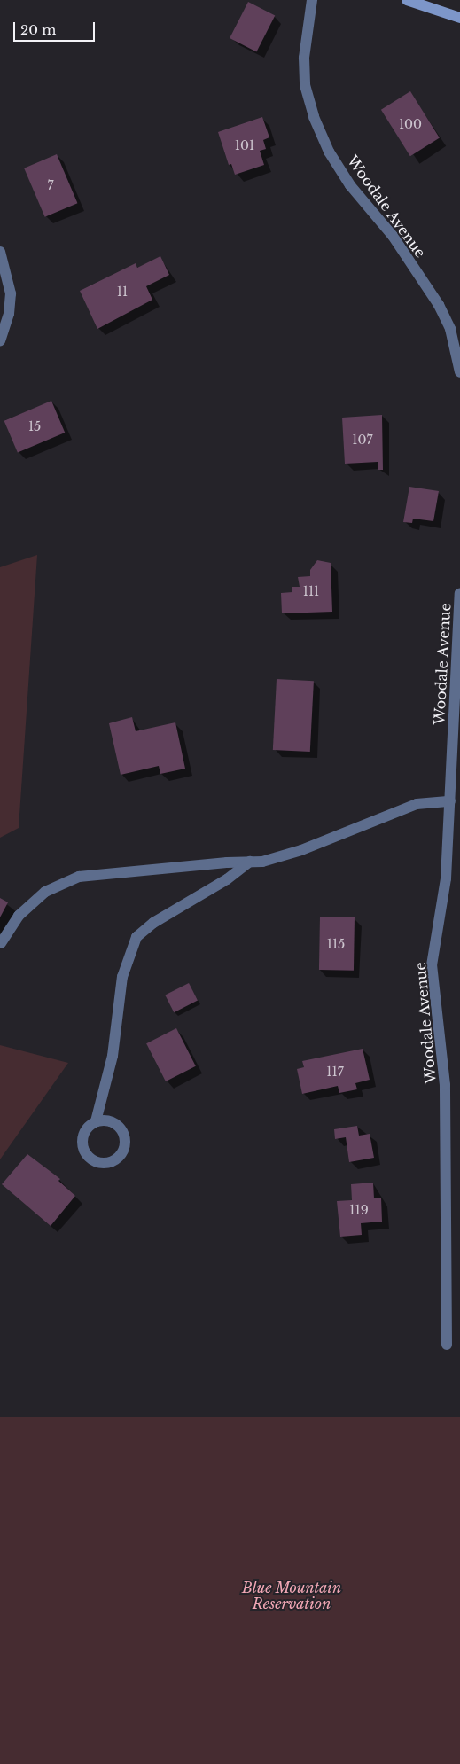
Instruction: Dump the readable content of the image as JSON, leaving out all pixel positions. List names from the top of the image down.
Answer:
{
  "streets": {
    "street": ["Woodale Avenue"]
  },
  "parks": ["Blue Mountain Reservation"],
  "house_numbers": [
    "100",
    "101",
    "7",
    "11",
    "15",
    "107",
    "111",
    "115",
    "117",
    "119"
  ],
  "scale_bar": "20 m"
}
